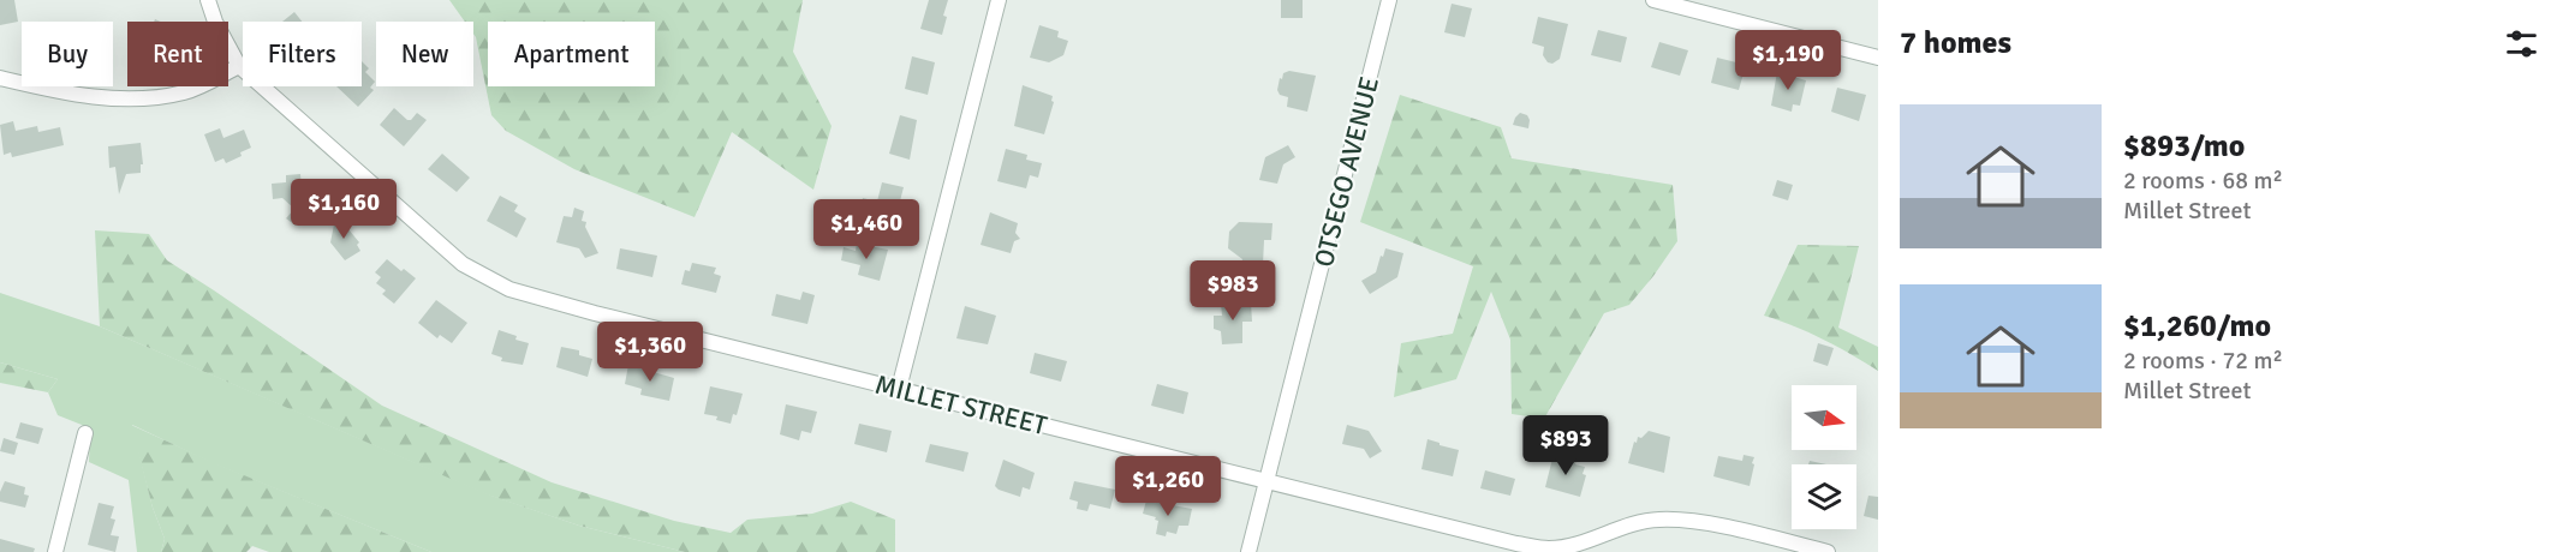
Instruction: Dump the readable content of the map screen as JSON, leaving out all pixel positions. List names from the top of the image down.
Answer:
{
  "streets": {
    "street": ["OTSEGO AVENUE", "MILLET STREET"]
  },
  "crossings": [
    ["OTSEGO AVENUE", "MILLET STREET"]
  ],
  "north": "right",
  "page": {
    "heading": "7 homes",
    "chip": [
      "Buy",
      "Rent",
      "Filters",
      "New",
      "Apartment"
    ],
    "price": [
      "$1,190",
      "$1,160",
      "$1,460",
      "$983",
      "$1,360",
      "$893",
      "$1,260"
    ],
    "list": [
      {
        "name": "$893/mo",
        "note": "2 rooms · 68 m² · Millet Street"
      },
      {
        "name": "$1,260/mo",
        "note": "2 rooms · 72 m² · Millet Street"
      }
    ]
  }
}
